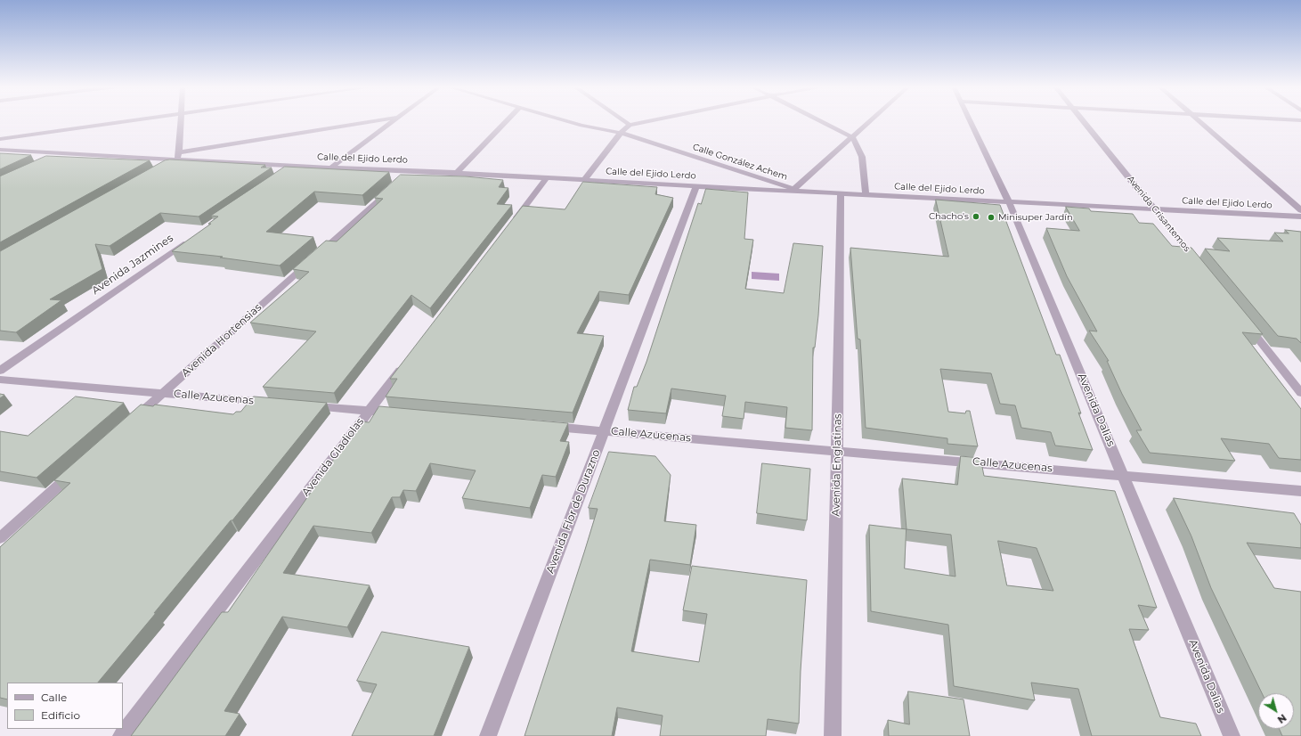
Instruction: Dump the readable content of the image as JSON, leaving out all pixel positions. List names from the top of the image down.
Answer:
{
  "streets": {
    "street": [
      "Calle del Ejido Lerdo",
      "Calle González Achem",
      "Avenida Crisantemos",
      "Avenida Jazmines",
      "Avenida Hortensias",
      "Calle Azucenas",
      "Avenida Dalias",
      "Avenida Gladiolas",
      "Avenida Englatinas",
      "Avenida Flor de Durazno"
    ]
  },
  "crossings": [
    ["Calle del Ejido Lerdo", "Calle González Achem"],
    ["Calle del Ejido Lerdo", "Avenida Crisantemos"],
    ["Calle del Ejido Lerdo", "Avenida Hortensias"],
    ["Calle del Ejido Lerdo", "Avenida Dalias"],
    ["Calle del Ejido Lerdo", "Avenida Englatinas"],
    ["Calle del Ejido Lerdo", "Avenida Flor de Durazno"],
    ["Avenida Hortensias", "Calle Azucenas"],
    ["Calle Azucenas", "Avenida Dalias"],
    ["Calle Azucenas", "Avenida Englatinas"],
    ["Calle Azucenas", "Avenida Flor de Durazno"]
  ],
  "places": ["Chacho's", "Minisuper Jardín"],
  "legend": ["Calle", "Edificio"],
  "north": "bottom right"
}
